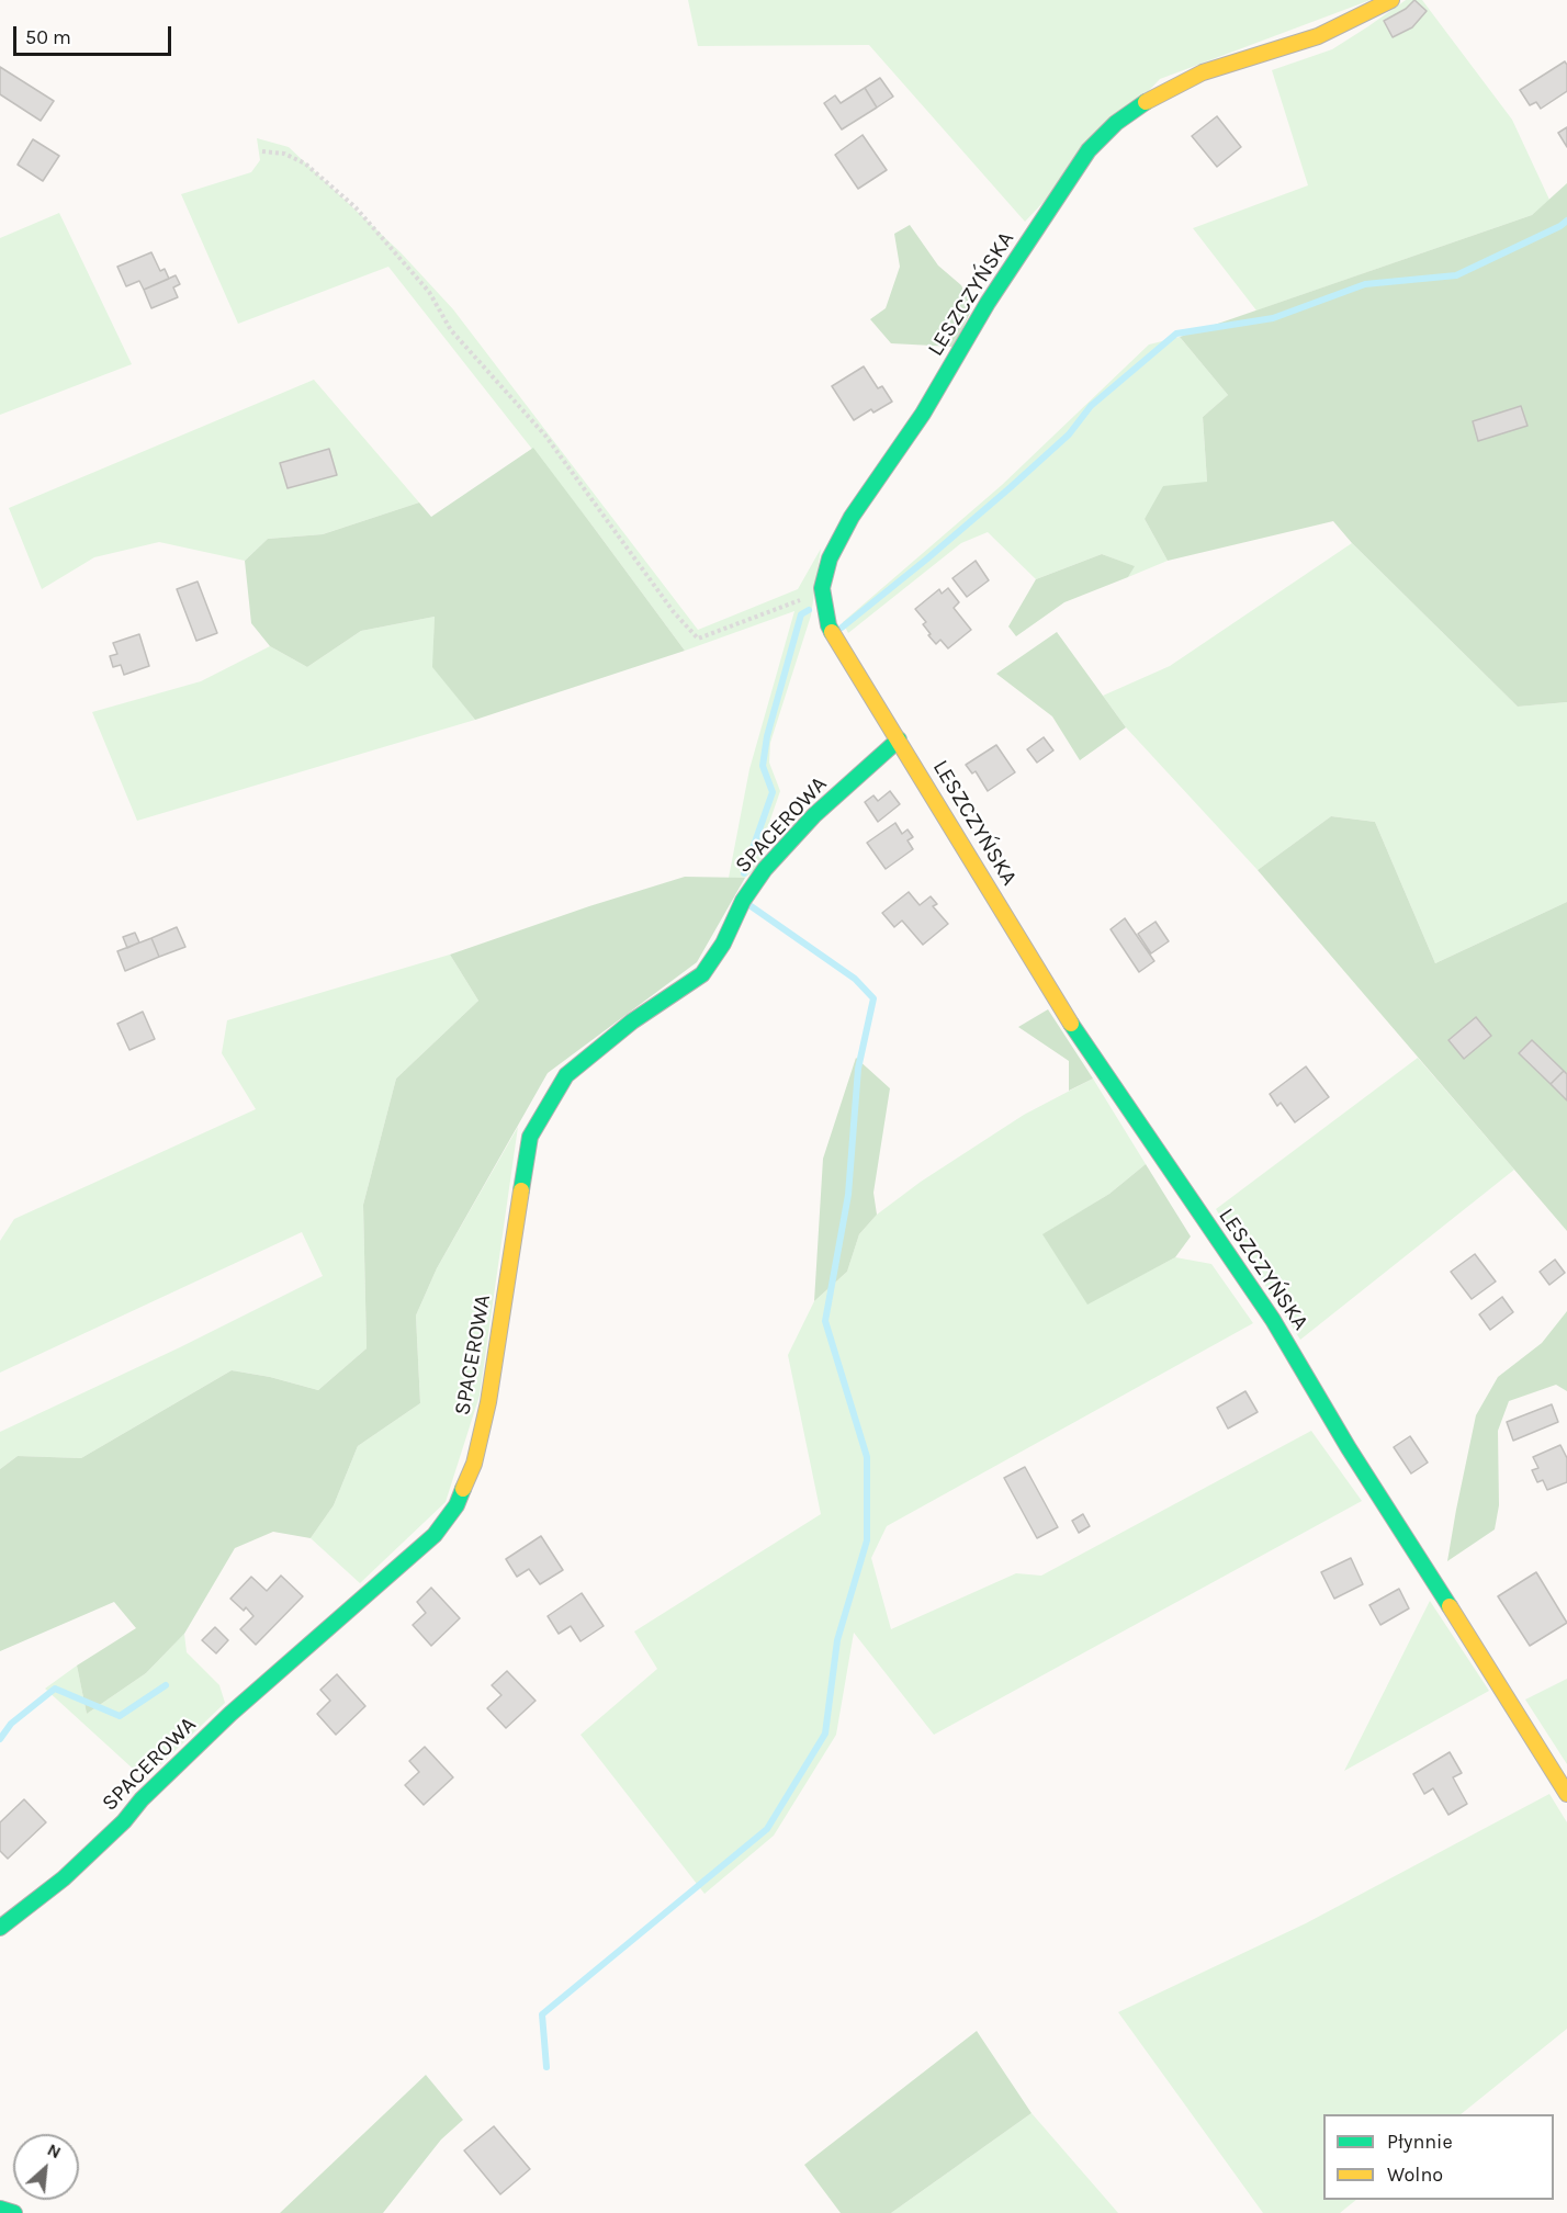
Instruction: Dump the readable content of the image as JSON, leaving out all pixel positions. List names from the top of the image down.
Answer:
{
  "streets": {
    "street": ["LESZCZYŃSKA", "SPACEROWA"]
  },
  "crossings": [
    ["LESZCZYŃSKA", "SPACEROWA"]
  ],
  "legend": ["Płynnie", "Wolno"],
  "scale_bar": "50 m",
  "north": "top right"
}
